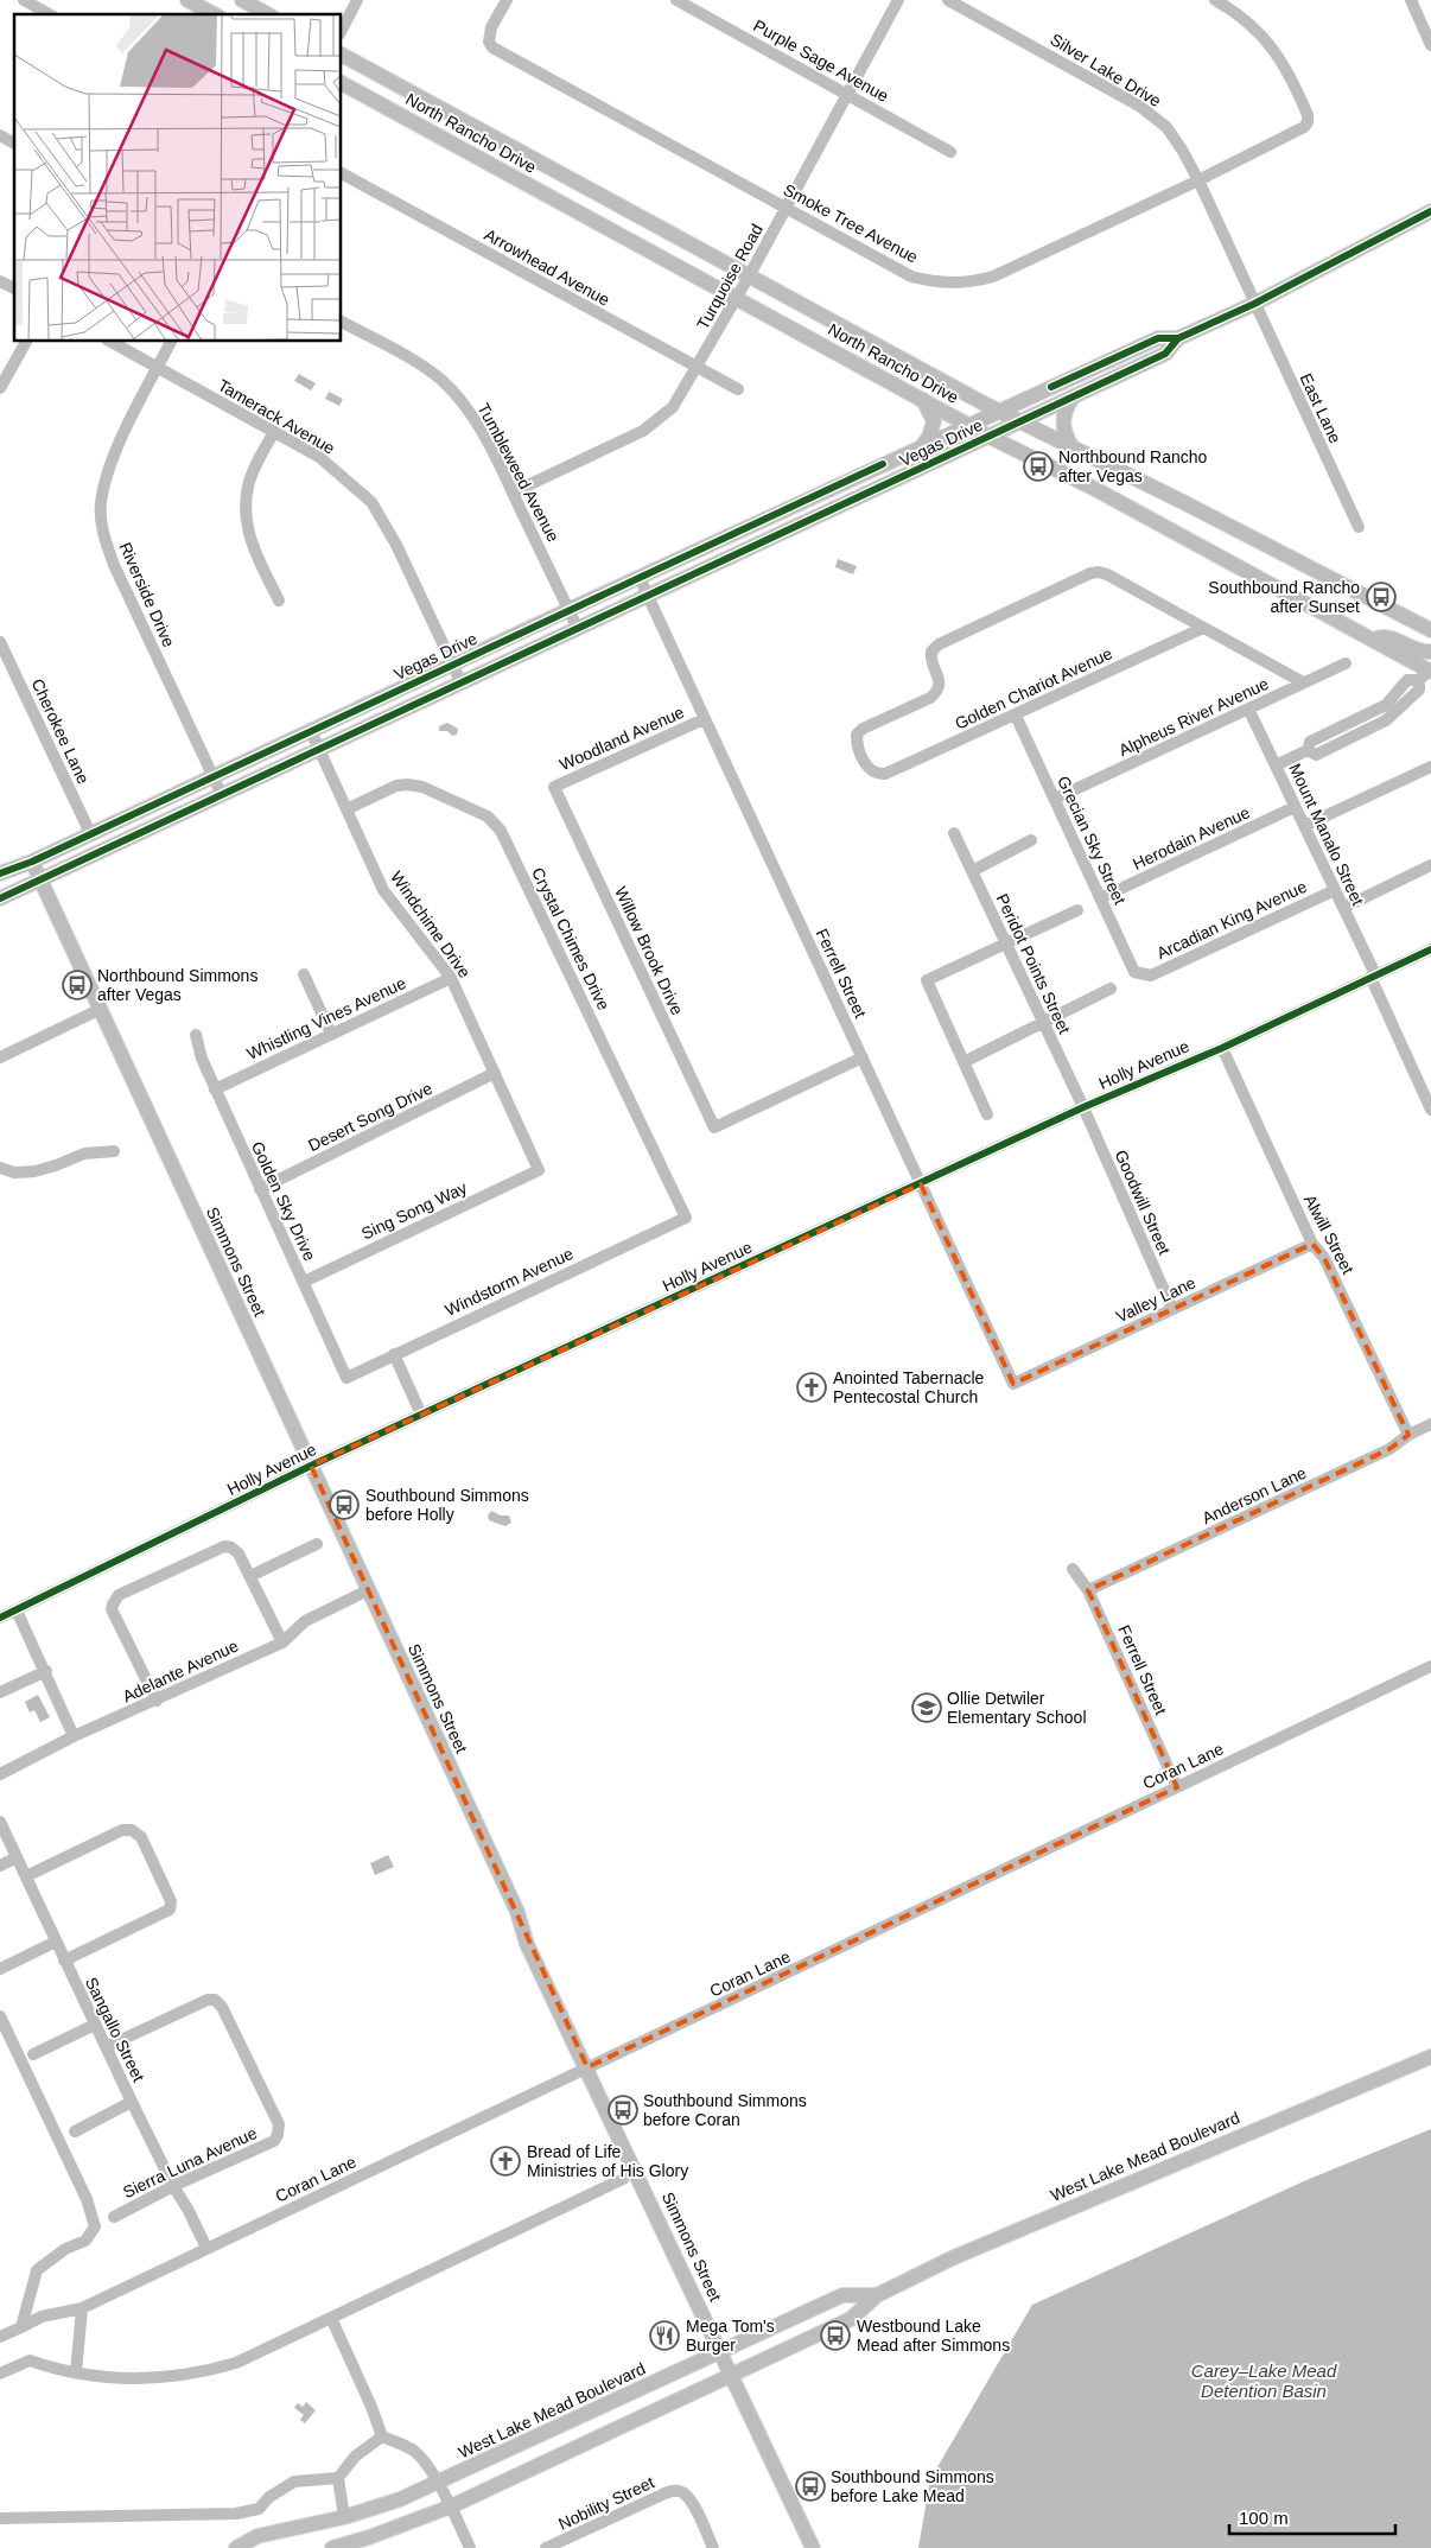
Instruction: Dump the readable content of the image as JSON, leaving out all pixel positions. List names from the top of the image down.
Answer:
{
  "streets": {
    "main road": [
      "North Rancho Drive",
      "Vegas Drive",
      "Simmons Street",
      "West Lake Mead Boulevard"
    ],
    "street": [
      "Purple Sage Avenue",
      "Silver Lake Drive",
      "Smoke Tree Avenue",
      "Arrowhead Avenue",
      "Turquoise Road",
      "East Lane",
      "Tamerack Avenue",
      "Tumbleweed Avenue",
      "Riverside Drive",
      "Golden Chariot Avenue",
      "Alpheus River Avenue",
      "Cherokee Lane",
      "Woodland Avenue",
      "Mount Manalo Street",
      "Herodain Avenue",
      "Grecian Sky Street",
      "Arcadian King Avenue",
      "Windchime Drive",
      "Crystal Chimes Drive",
      "Willow Brook Drive",
      "Peridot Points Street",
      "Ferrell Street",
      "Whistling Vines Avenue",
      "Holly Avenue",
      "Desert Song Drive",
      "Golden Sky Drive",
      "Goodwill Street",
      "Sing Song Way",
      "Alwill Street",
      "Windstorm Avenue",
      "Valley Lane",
      "Anderson Lane",
      "Adelante Avenue",
      "Coran Lane",
      "Sangallo Street",
      "Sierra Luna Avenue",
      "Nobility Street"
    ]
  },
  "crossings": [
    ["Purple Sage Avenue", "Turquoise Road"],
    ["Silver Lake Drive", "Smoke Tree Avenue"],
    ["Silver Lake Drive", "East Lane"],
    ["Silver Lake Drive", "Vegas Drive"],
    ["North Rancho Drive", "Turquoise Road"],
    ["North Rancho Drive", "Vegas Drive"],
    ["Smoke Tree Avenue", "Turquoise Road"],
    ["Arrowhead Avenue", "Turquoise Road"],
    ["Turquoise Road", "Tumbleweed Avenue"],
    ["East Lane", "Vegas Drive"],
    ["Tamerack Avenue", "Vegas Drive"],
    ["Tamerack Avenue", "Riverside Drive"],
    ["Vegas Drive", "Tumbleweed Avenue"],
    ["Vegas Drive", "Riverside Drive"],
    ["Vegas Drive", "Cherokee Lane"],
    ["Vegas Drive", "Windchime Drive"],
    ["Vegas Drive", "Ferrell Street"],
    ["Vegas Drive", "Simmons Street"],
    ["Golden Chariot Avenue", "Grecian Sky Street"],
    ["Alpheus River Avenue", "Mount Manalo Street"],
    ["Alpheus River Avenue", "Grecian Sky Street"],
    ["Woodland Avenue", "Willow Brook Drive"],
    ["Woodland Avenue", "Ferrell Street"],
    ["Mount Manalo Street", "Herodain Avenue"],
    ["Mount Manalo Street", "Arcadian King Avenue"],
    ["Mount Manalo Street", "Holly Avenue"],
    ["Herodain Avenue", "Grecian Sky Street"],
    ["Grecian Sky Street", "Arcadian King Avenue"],
    ["Windchime Drive", "Crystal Chimes Drive"],
    ["Windchime Drive", "Whistling Vines Avenue"],
    ["Windchime Drive", "Desert Song Drive"],
    ["Windchime Drive", "Sing Song Way"],
    ["Crystal Chimes Drive", "Windstorm Avenue"],
    ["Willow Brook Drive", "Ferrell Street"],
    ["Peridot Points Street", "Holly Avenue"],
    ["Peridot Points Street", "Goodwill Street"],
    ["Ferrell Street", "Holly Avenue"],
    ["Ferrell Street", "Valley Lane"],
    ["Ferrell Street", "Anderson Lane"],
    ["Ferrell Street", "Coran Lane"],
    ["Whistling Vines Avenue", "Golden Sky Drive"],
    ["Holly Avenue", "Goodwill Street"],
    ["Holly Avenue", "Alwill Street"],
    ["Holly Avenue", "Simmons Street"],
    ["Desert Song Drive", "Golden Sky Drive"],
    ["Golden Sky Drive", "Sing Song Way"],
    ["Golden Sky Drive", "Windstorm Avenue"],
    ["Goodwill Street", "Valley Lane"],
    ["Alwill Street", "Valley Lane"],
    ["Alwill Street", "Anderson Lane"],
    ["Simmons Street", "Adelante Avenue"],
    ["Simmons Street", "Coran Lane"],
    ["Simmons Street", "West Lake Mead Boulevard"],
    ["Coran Lane", "Sangallo Street"],
    ["Sangallo Street", "Sierra Luna Avenue"]
  ],
  "water": ["Carey–Lake Mead Detention Basin"],
  "places": {
    "bus stop": [
      "Northbound Rancho after Vegas",
      "Southbound Rancho after Sunset",
      "Northbound Simmons after Vegas",
      "Southbound Simmons before Holly",
      "Southbound Simmons before Coran",
      "Westbound Lake Mead after Simmons",
      "Southbound Simmons before Lake Mead"
    ],
    "church": ["Anointed Tabernacle Pentecostal Church", "Bread of Life Ministries of His Glory"],
    "school or university": ["Ollie Detwiler Elementary School"],
    "restaurant": ["Mega Tom's Burger"]
  },
  "scale_bar": "100 m"
}
